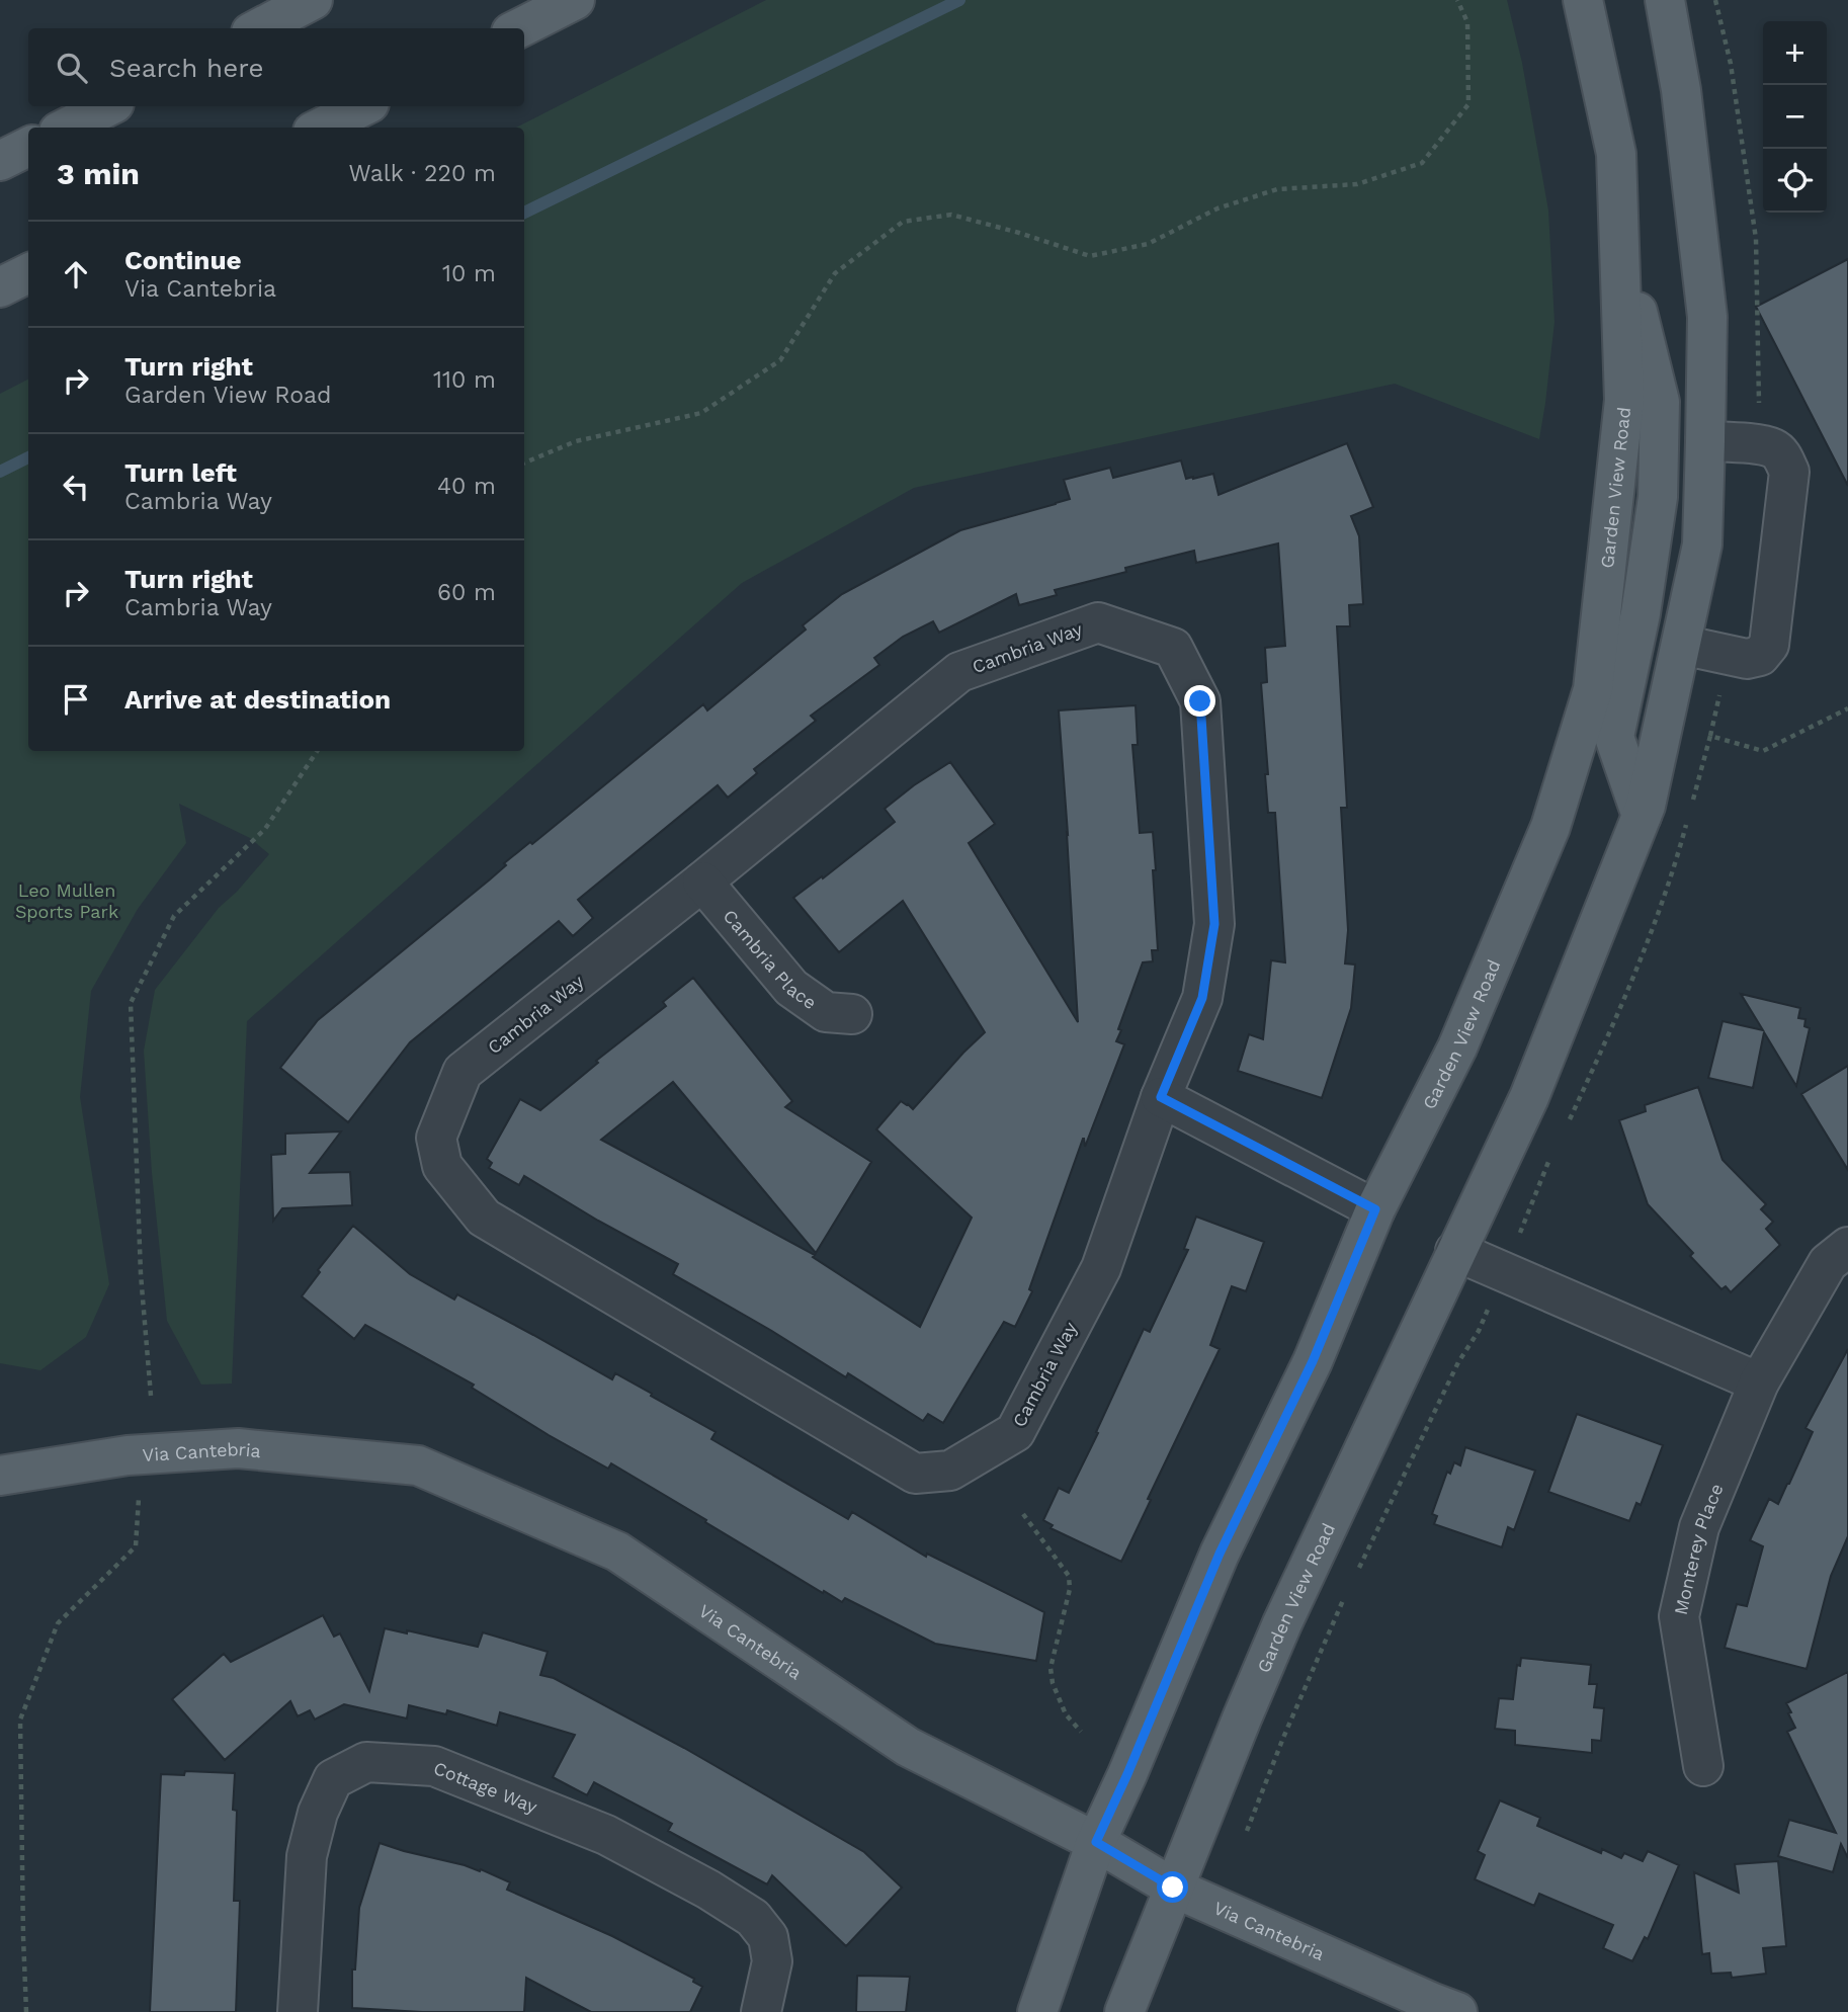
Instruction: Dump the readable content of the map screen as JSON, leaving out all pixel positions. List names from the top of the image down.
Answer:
{
  "streets": {
    "main road": ["Garden View Road", "Via Cantebria"],
    "street": [
      "Cambria Way",
      "Cambria Place",
      "Monterey Place",
      "Cottage Way"
    ]
  },
  "crossings": [
    ["Garden View Road", "Via Cantebria"],
    ["Cambria Way", "Cambria Place"]
  ],
  "parks": ["Leo Mullen Sports Park"],
  "page": {
    "map_buttons": ["+", "−"],
    "search": "Search here",
    "heading": ["3 min", "Walk · 220 m"],
    "list": [
      ["Continue", "Via Cantebria", "10 m"],
      ["Turn right", "Garden View Road", "110 m"],
      ["Turn left", "Cambria Way", "40 m"],
      ["Turn right", "Cambria Way", "60 m"],
      "Arrive at destination"
    ]
  }
}
